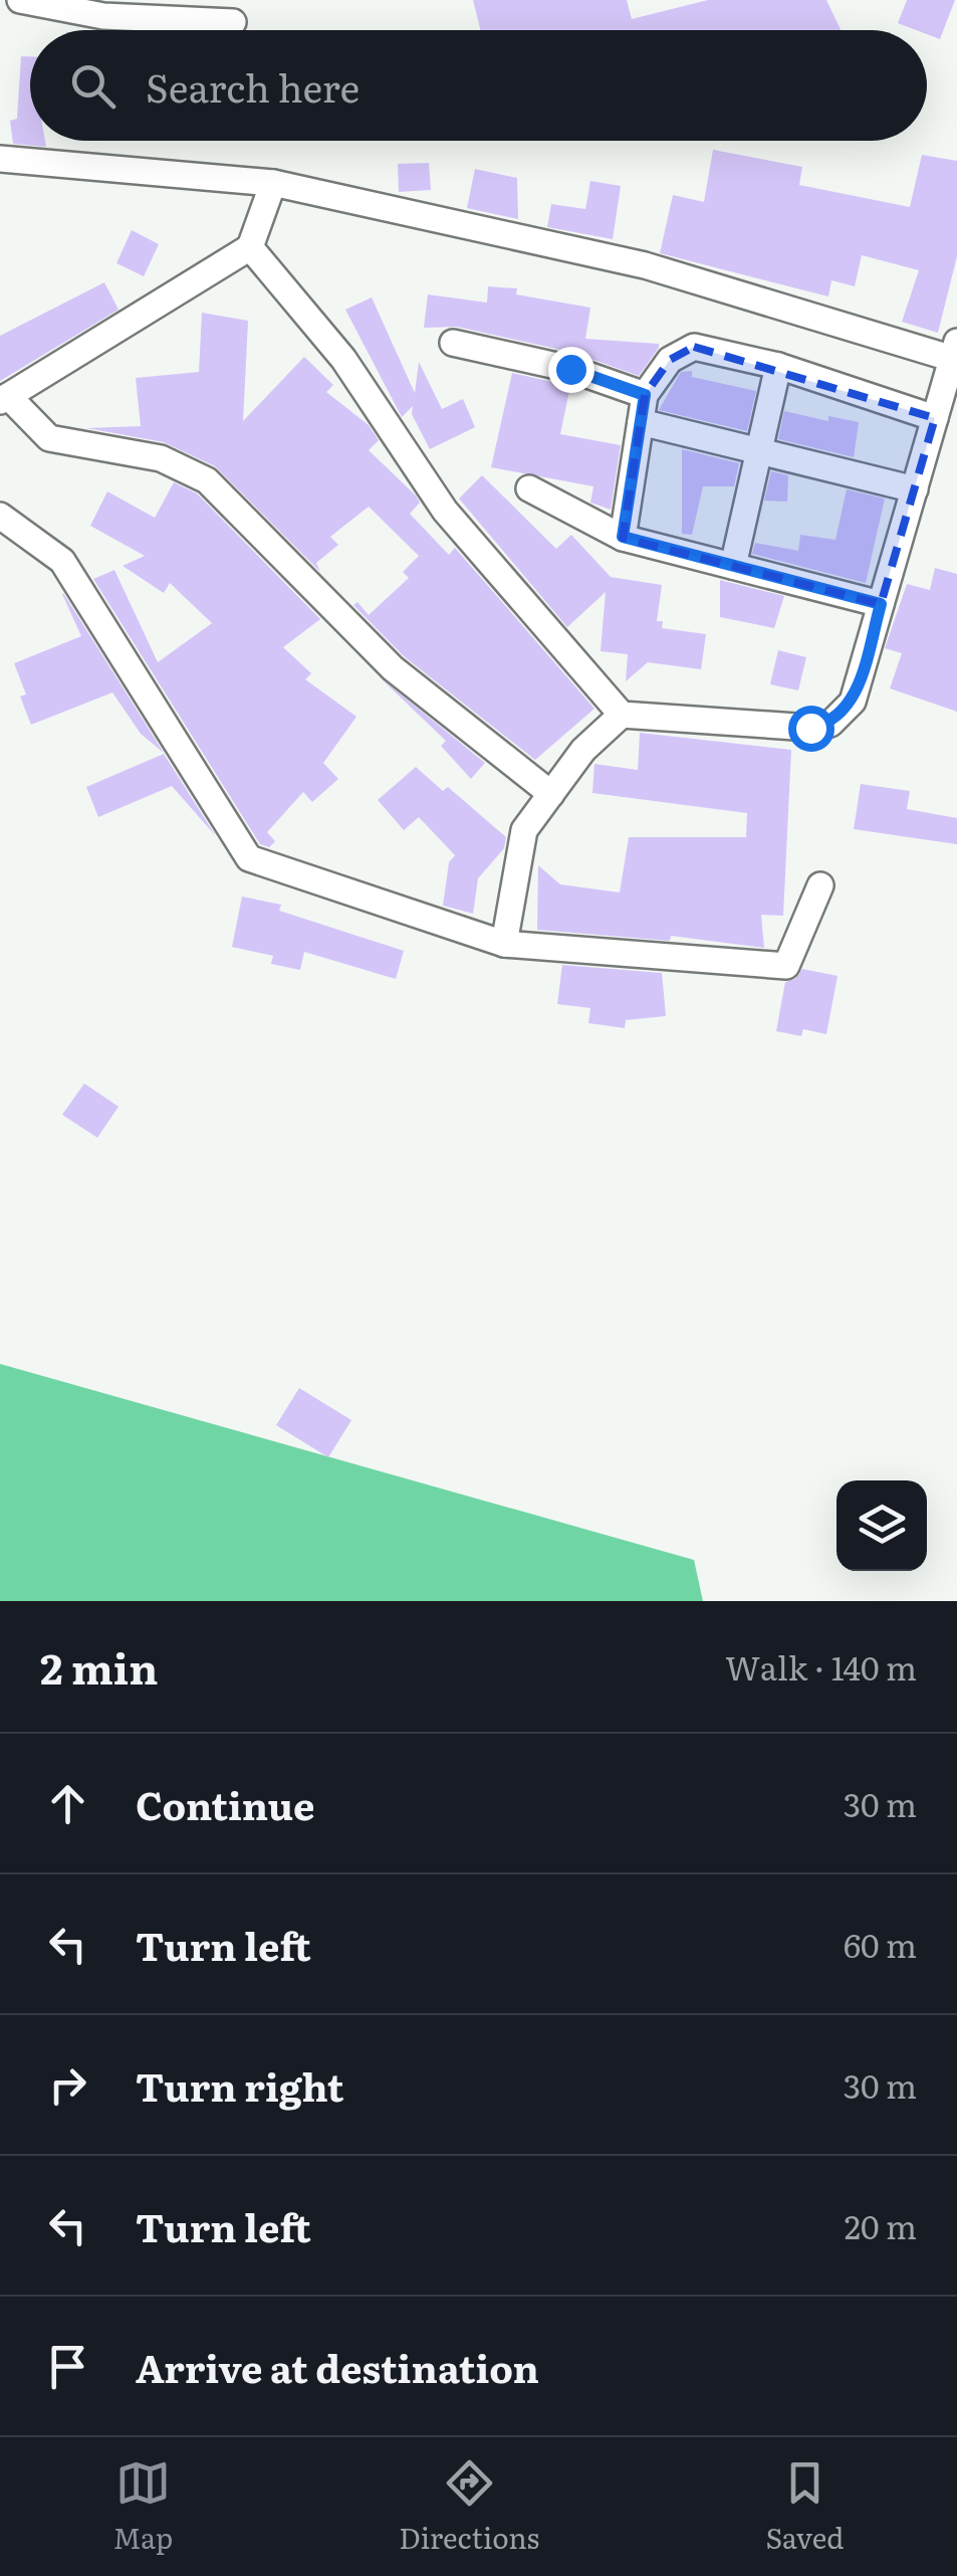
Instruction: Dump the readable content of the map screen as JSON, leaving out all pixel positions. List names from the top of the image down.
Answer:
{
  "page": {
    "search": "Search here",
    "heading": ["2 min", "Walk · 140 m"],
    "list": [
      ["Continue", "30 m"],
      ["Turn left", "60 m"],
      ["Turn right", "30 m"],
      ["Turn left", "20 m"],
      "Arrive at destination"
    ],
    "nav": ["Map", "Directions", "Saved"]
  }
}
